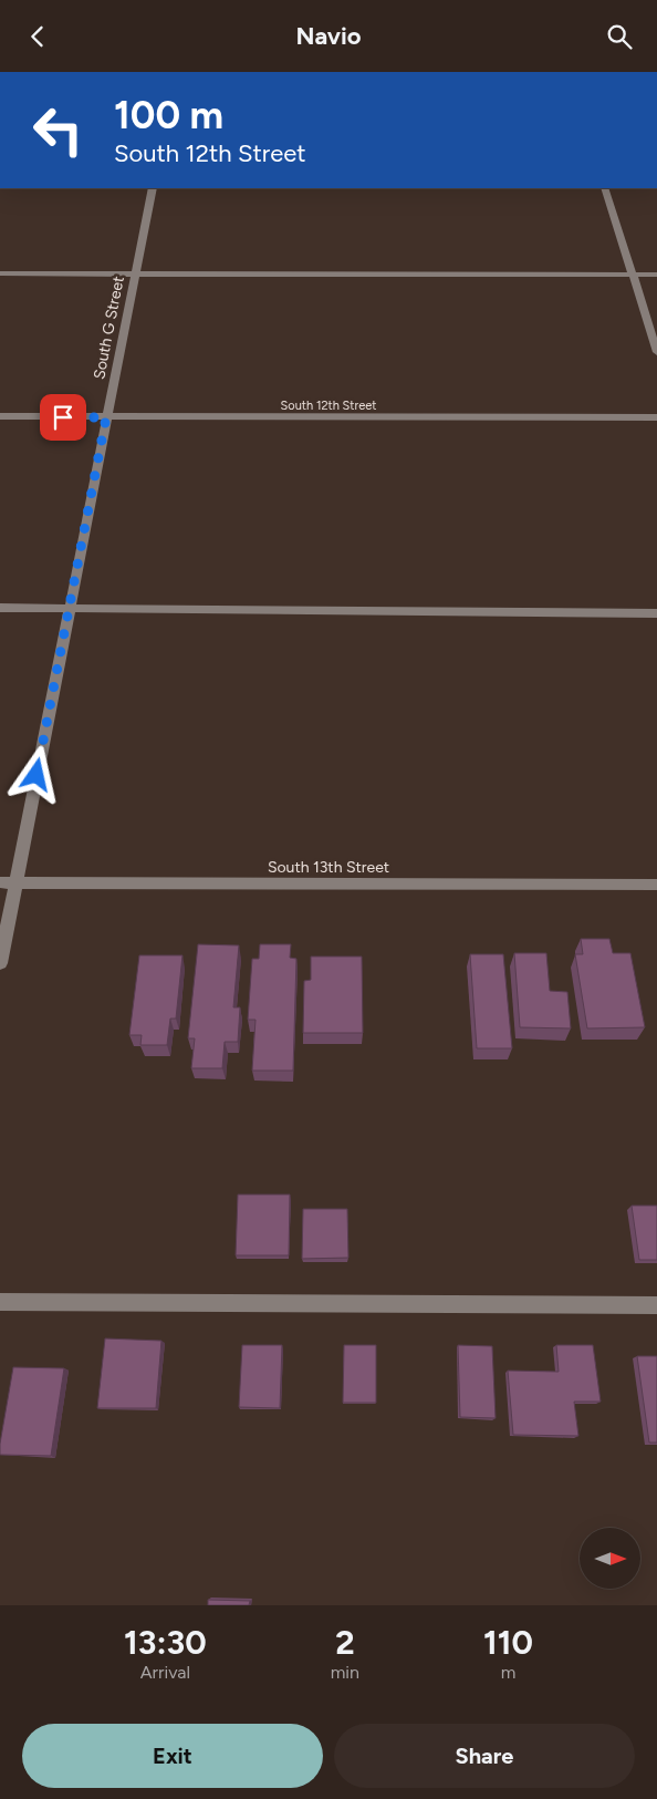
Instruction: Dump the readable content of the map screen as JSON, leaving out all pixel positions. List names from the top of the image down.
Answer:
{
  "streets": {
    "street": ["South G Street", "South 12th Street", "South 13th Street"]
  },
  "crossings": [
    ["South G Street", "South 12th Street"],
    ["South G Street", "South 13th Street"]
  ],
  "north": "right",
  "page": {
    "header": "Navio",
    "turn": ["100 m", "South 12th Street"],
    "eta": [
      "13:30",
      "Arrival",
      "2",
      "min",
      "110",
      "m"
    ],
    "buttons": ["Exit", "Share"]
  }
}
